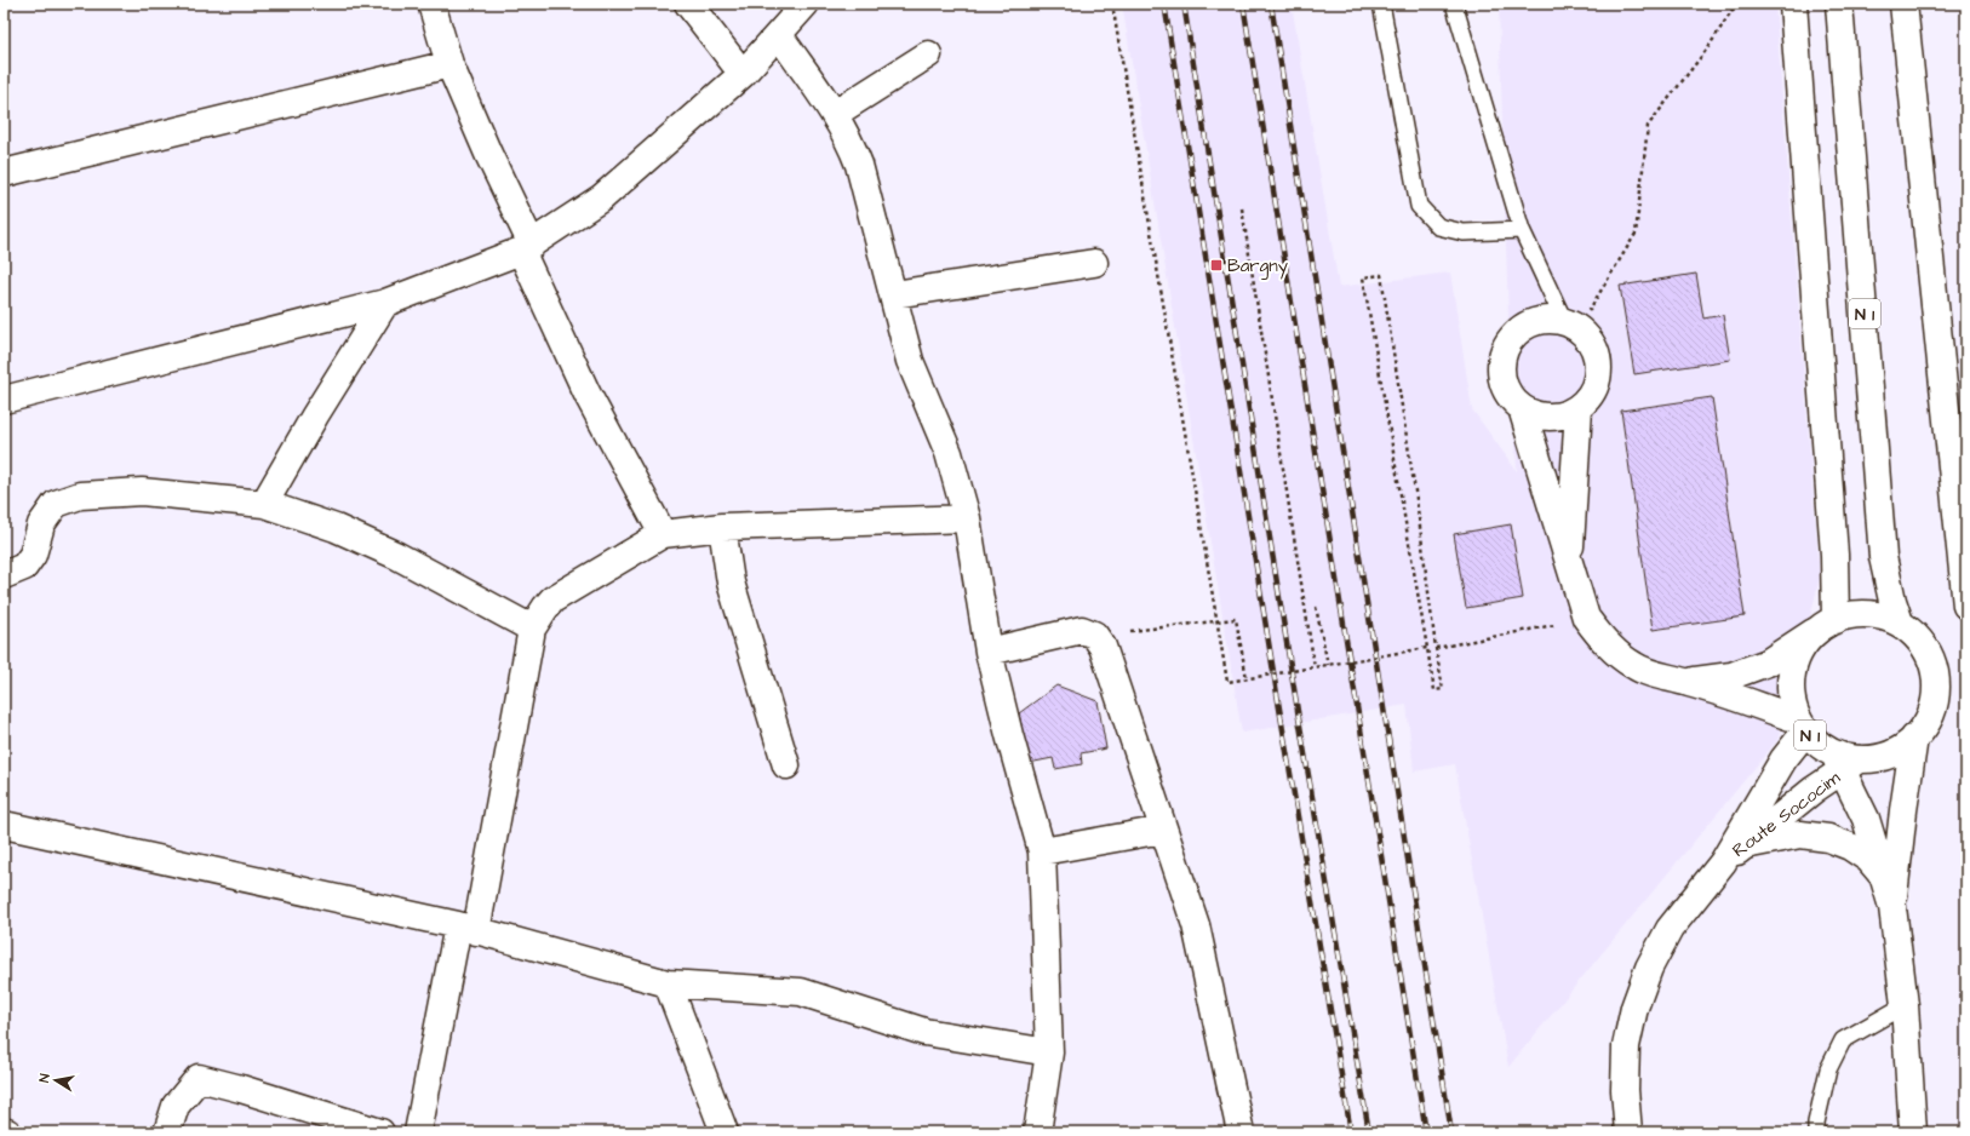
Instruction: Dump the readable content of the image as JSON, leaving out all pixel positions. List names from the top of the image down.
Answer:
{
  "streets": {
    "main road": ["N 1", "Route Sococim"]
  },
  "crossings": [
    ["N 1", "Route Sococim"]
  ],
  "places": {
    "transit": ["Bargny"]
  },
  "north": "left"
}
